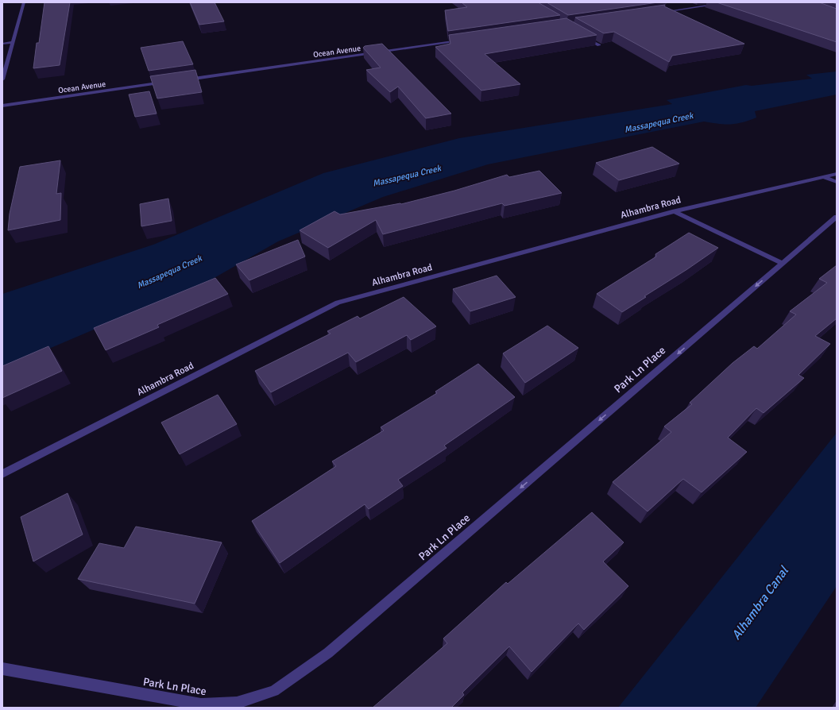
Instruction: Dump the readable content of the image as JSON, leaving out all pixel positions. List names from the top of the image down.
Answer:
{
  "streets": {
    "street": ["Ocean Avenue", "Alhambra Road", "Park Ln Place"]
  },
  "one_way": ["Park Ln Place"],
  "water": ["Massapequa Creek", "Alhambra Canal"]
}
